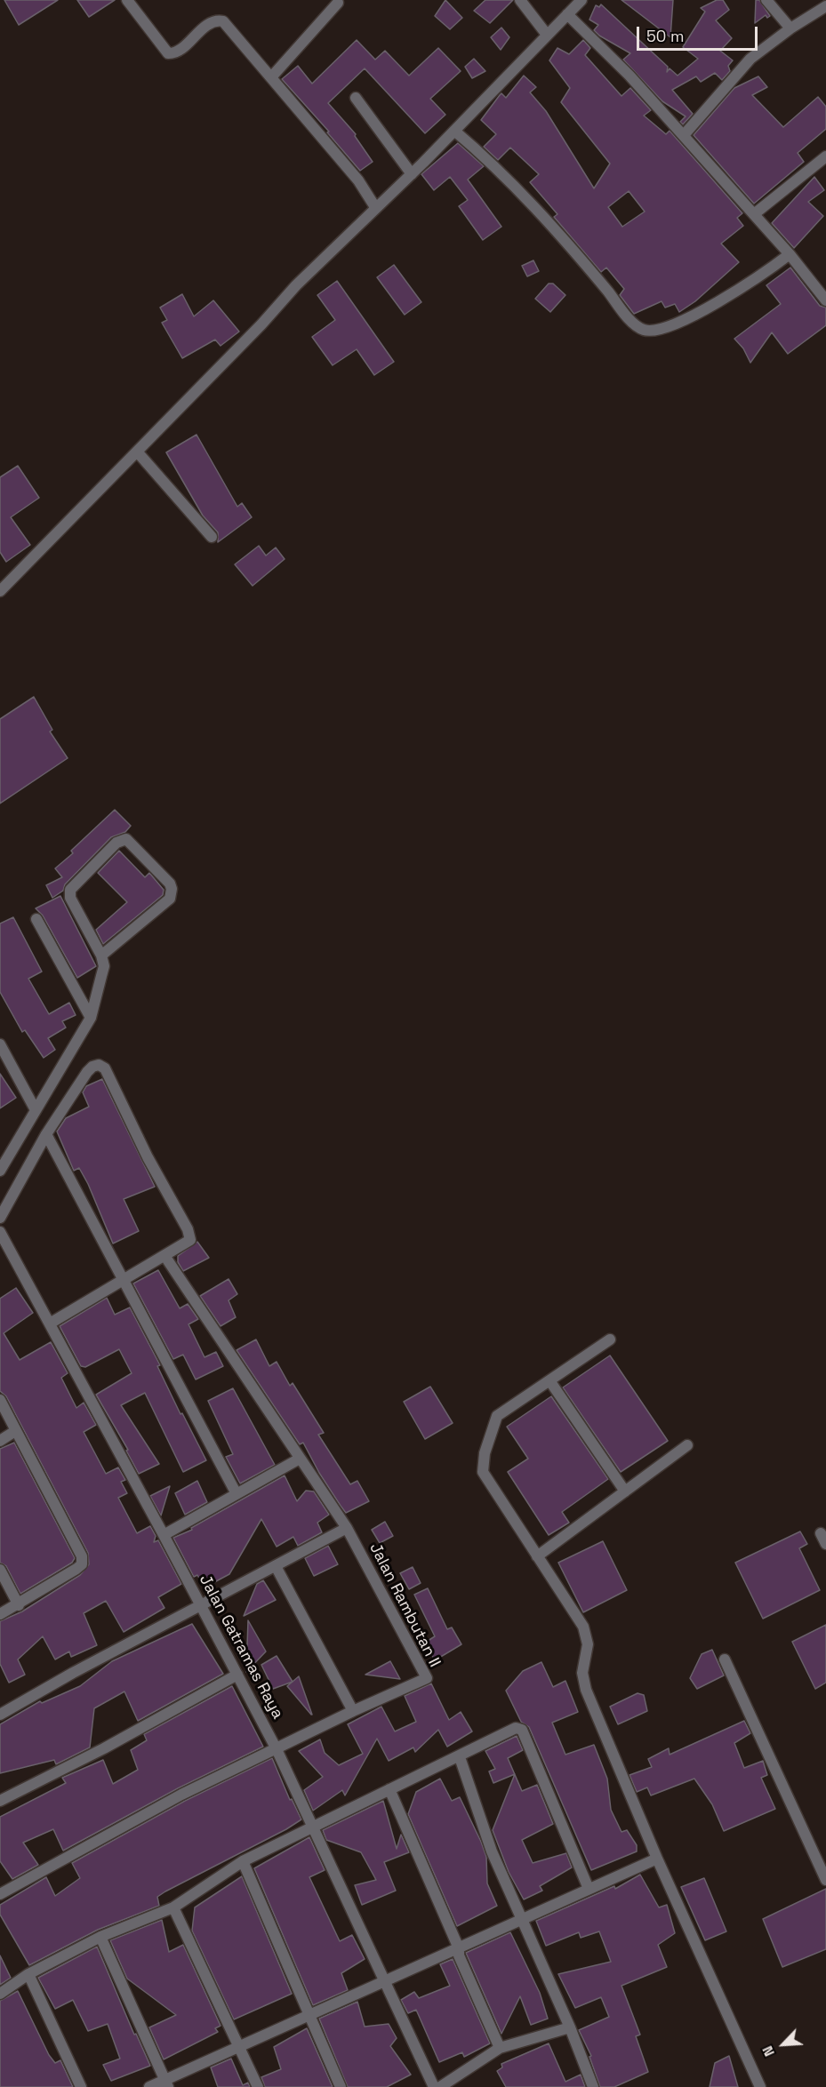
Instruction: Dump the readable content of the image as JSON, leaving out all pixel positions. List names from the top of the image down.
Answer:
{
  "streets": {
    "street": ["Jalan Rambutan II", "Jalan Gatramas Raya"]
  },
  "crossings": [
    ["Jalan Rambutan II", "Jalan Gatramas Raya"]
  ],
  "scale_bar": "50 m",
  "north": "bottom left"
}
